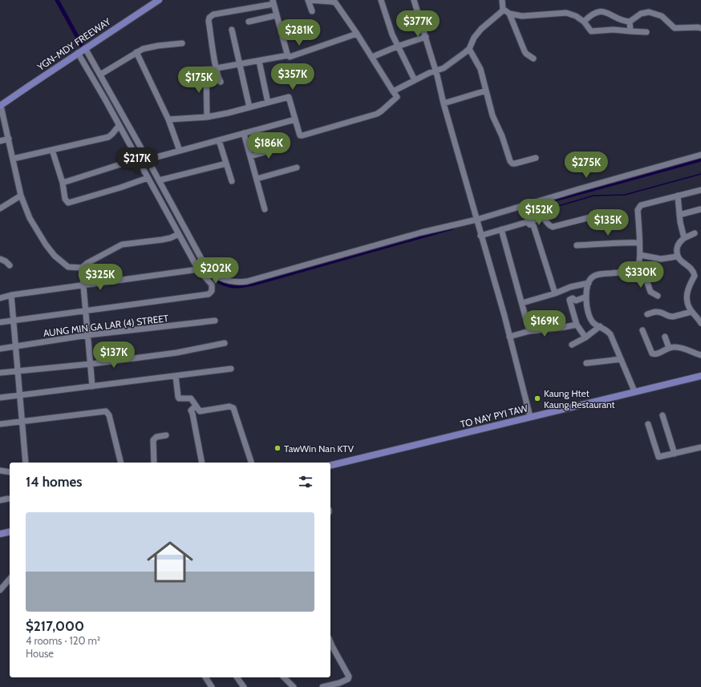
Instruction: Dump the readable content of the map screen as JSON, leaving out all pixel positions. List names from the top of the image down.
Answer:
{
  "streets": {
    "main road": ["YGN-MDY FREEWAY", "TO NAY PYI TAW"],
    "street": ["AUNG MIN GA LAR (4) STREET"]
  },
  "places": ["Kaung Htet Kaung Restaurant", "TawWin Nan KTV"],
  "page": {
    "price": [
      "$377K",
      "$281K",
      "$357K",
      "$175K",
      "$186K",
      "$217K",
      "$275K",
      "$152K",
      "$135K",
      "$202K",
      "$330K",
      "$325K",
      "$169K",
      "$137K"
    ],
    "heading": "14 homes",
    "list": [
      {
        "name": "$217,000",
        "note": "4 rooms · 120 m² · House"
      }
    ]
  }
}
